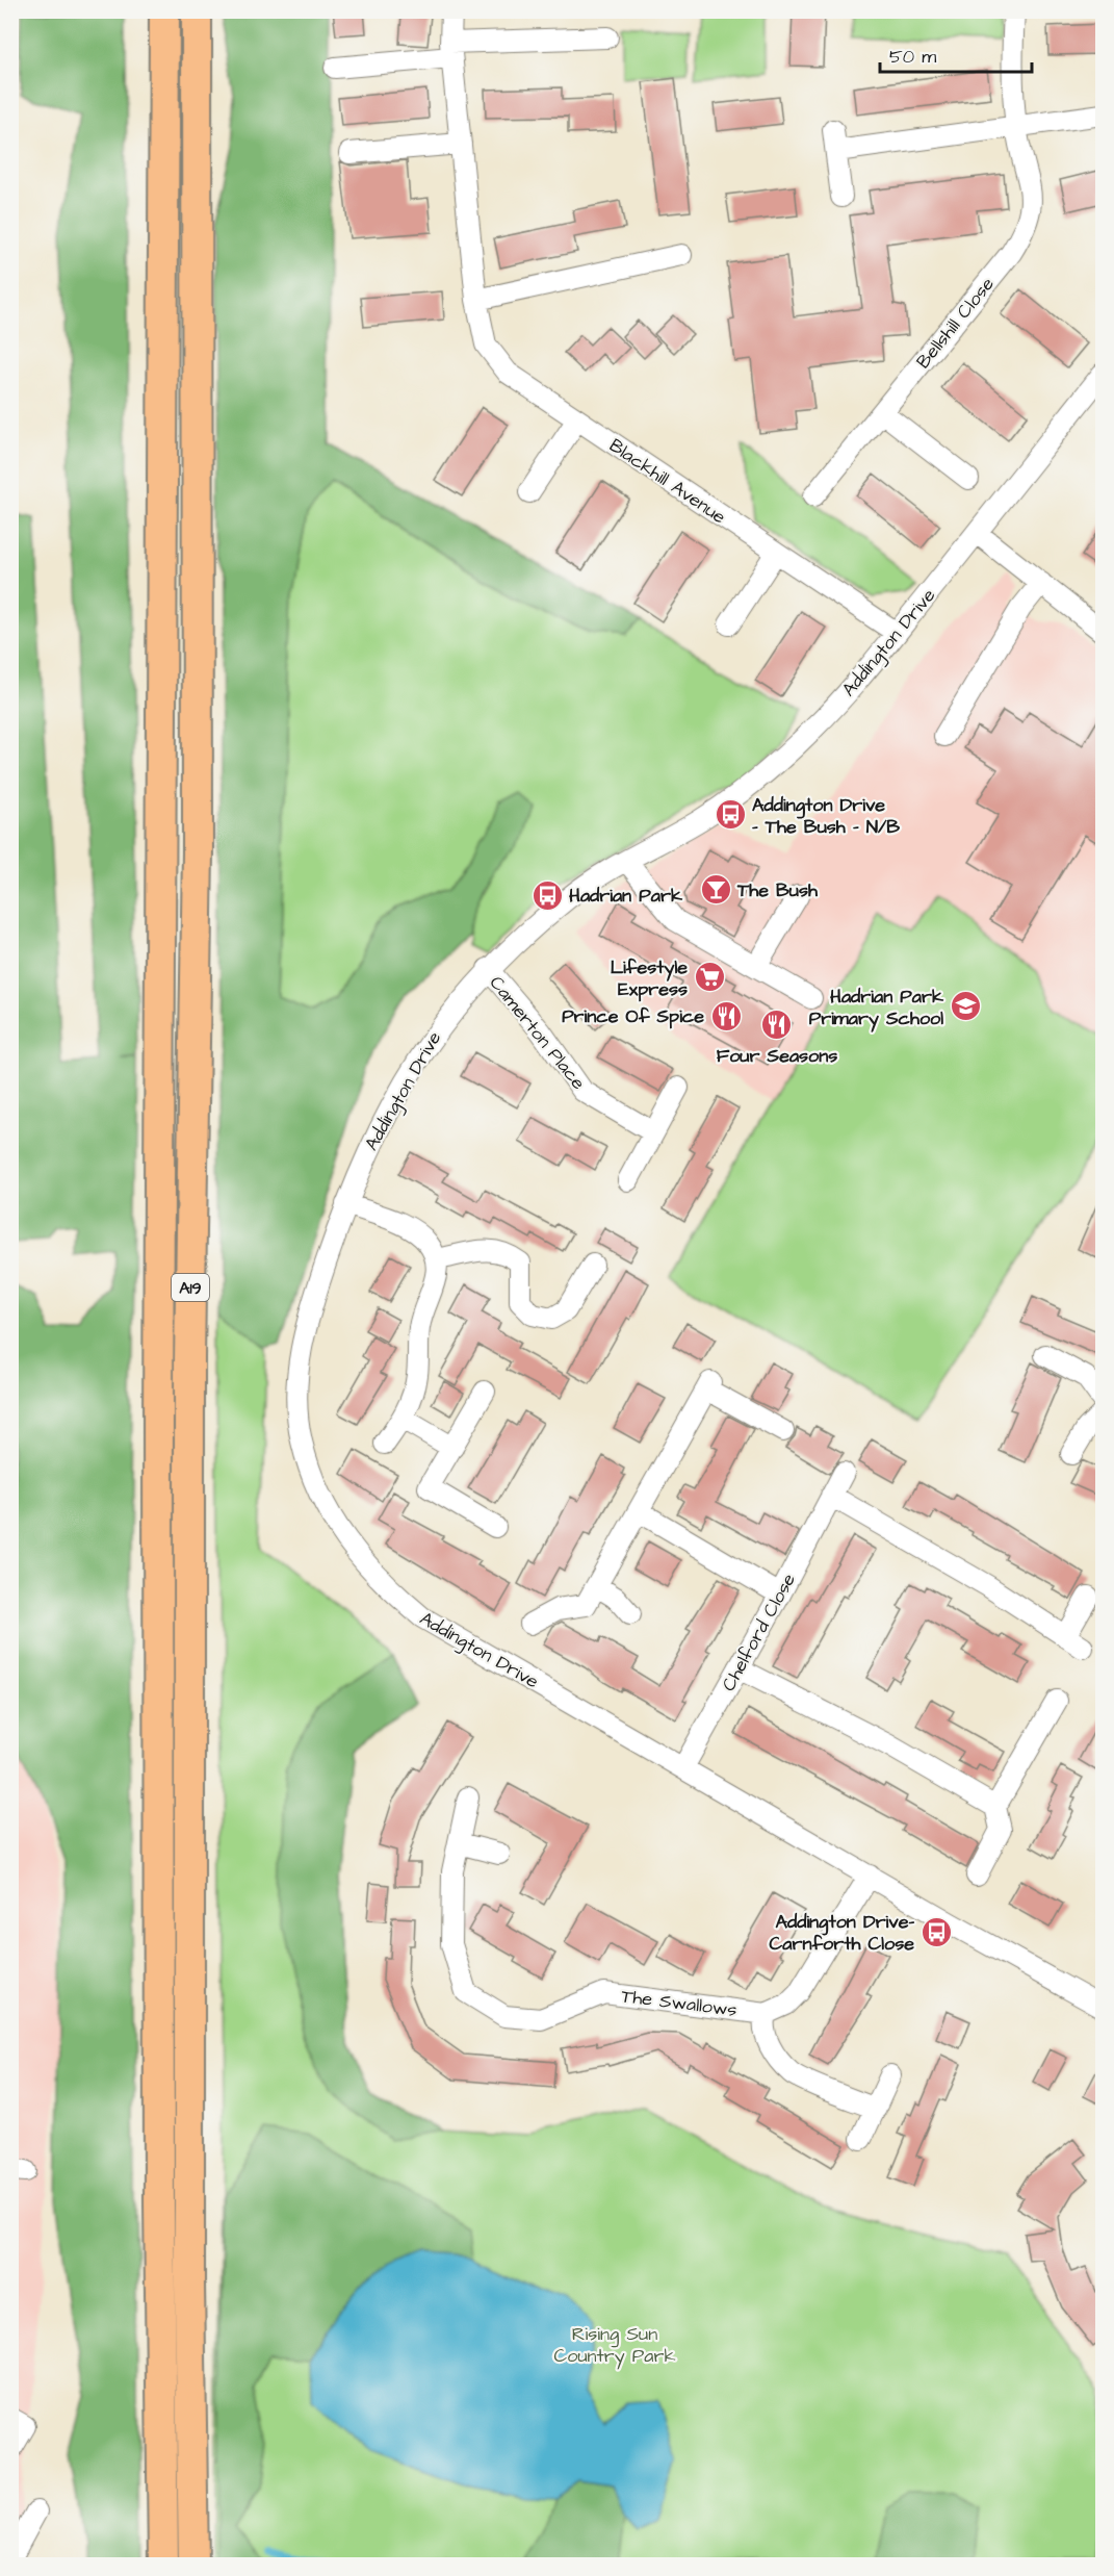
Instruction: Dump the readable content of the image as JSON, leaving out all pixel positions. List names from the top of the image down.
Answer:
{
  "streets": {
    "highway": ["A19"],
    "street": [
      "Bellshill Close",
      "Blackhill Avenue",
      "Addington Drive",
      "Camerton Place",
      "Chelford Close",
      "The Swallows"
    ]
  },
  "crossings": [
    ["Blackhill Avenue", "Addington Drive"],
    ["Addington Drive", "Camerton Place"],
    ["Addington Drive", "Chelford Close"]
  ],
  "parks": ["Rising Sun Country Park"],
  "places": {
    "bus stop": ["Addington Drive - The Bush - N/B", "Hadrian Park", "Addington Drive- Carnforth Close"],
    "bar": ["The Bush"],
    "supermarket": ["Lifestyle Express"],
    "school or university": ["Hadrian Park Primary School"],
    "restaurant": ["Prince Of Spice", "Four Seasons"]
  },
  "scale_bar": "50 m"
}
